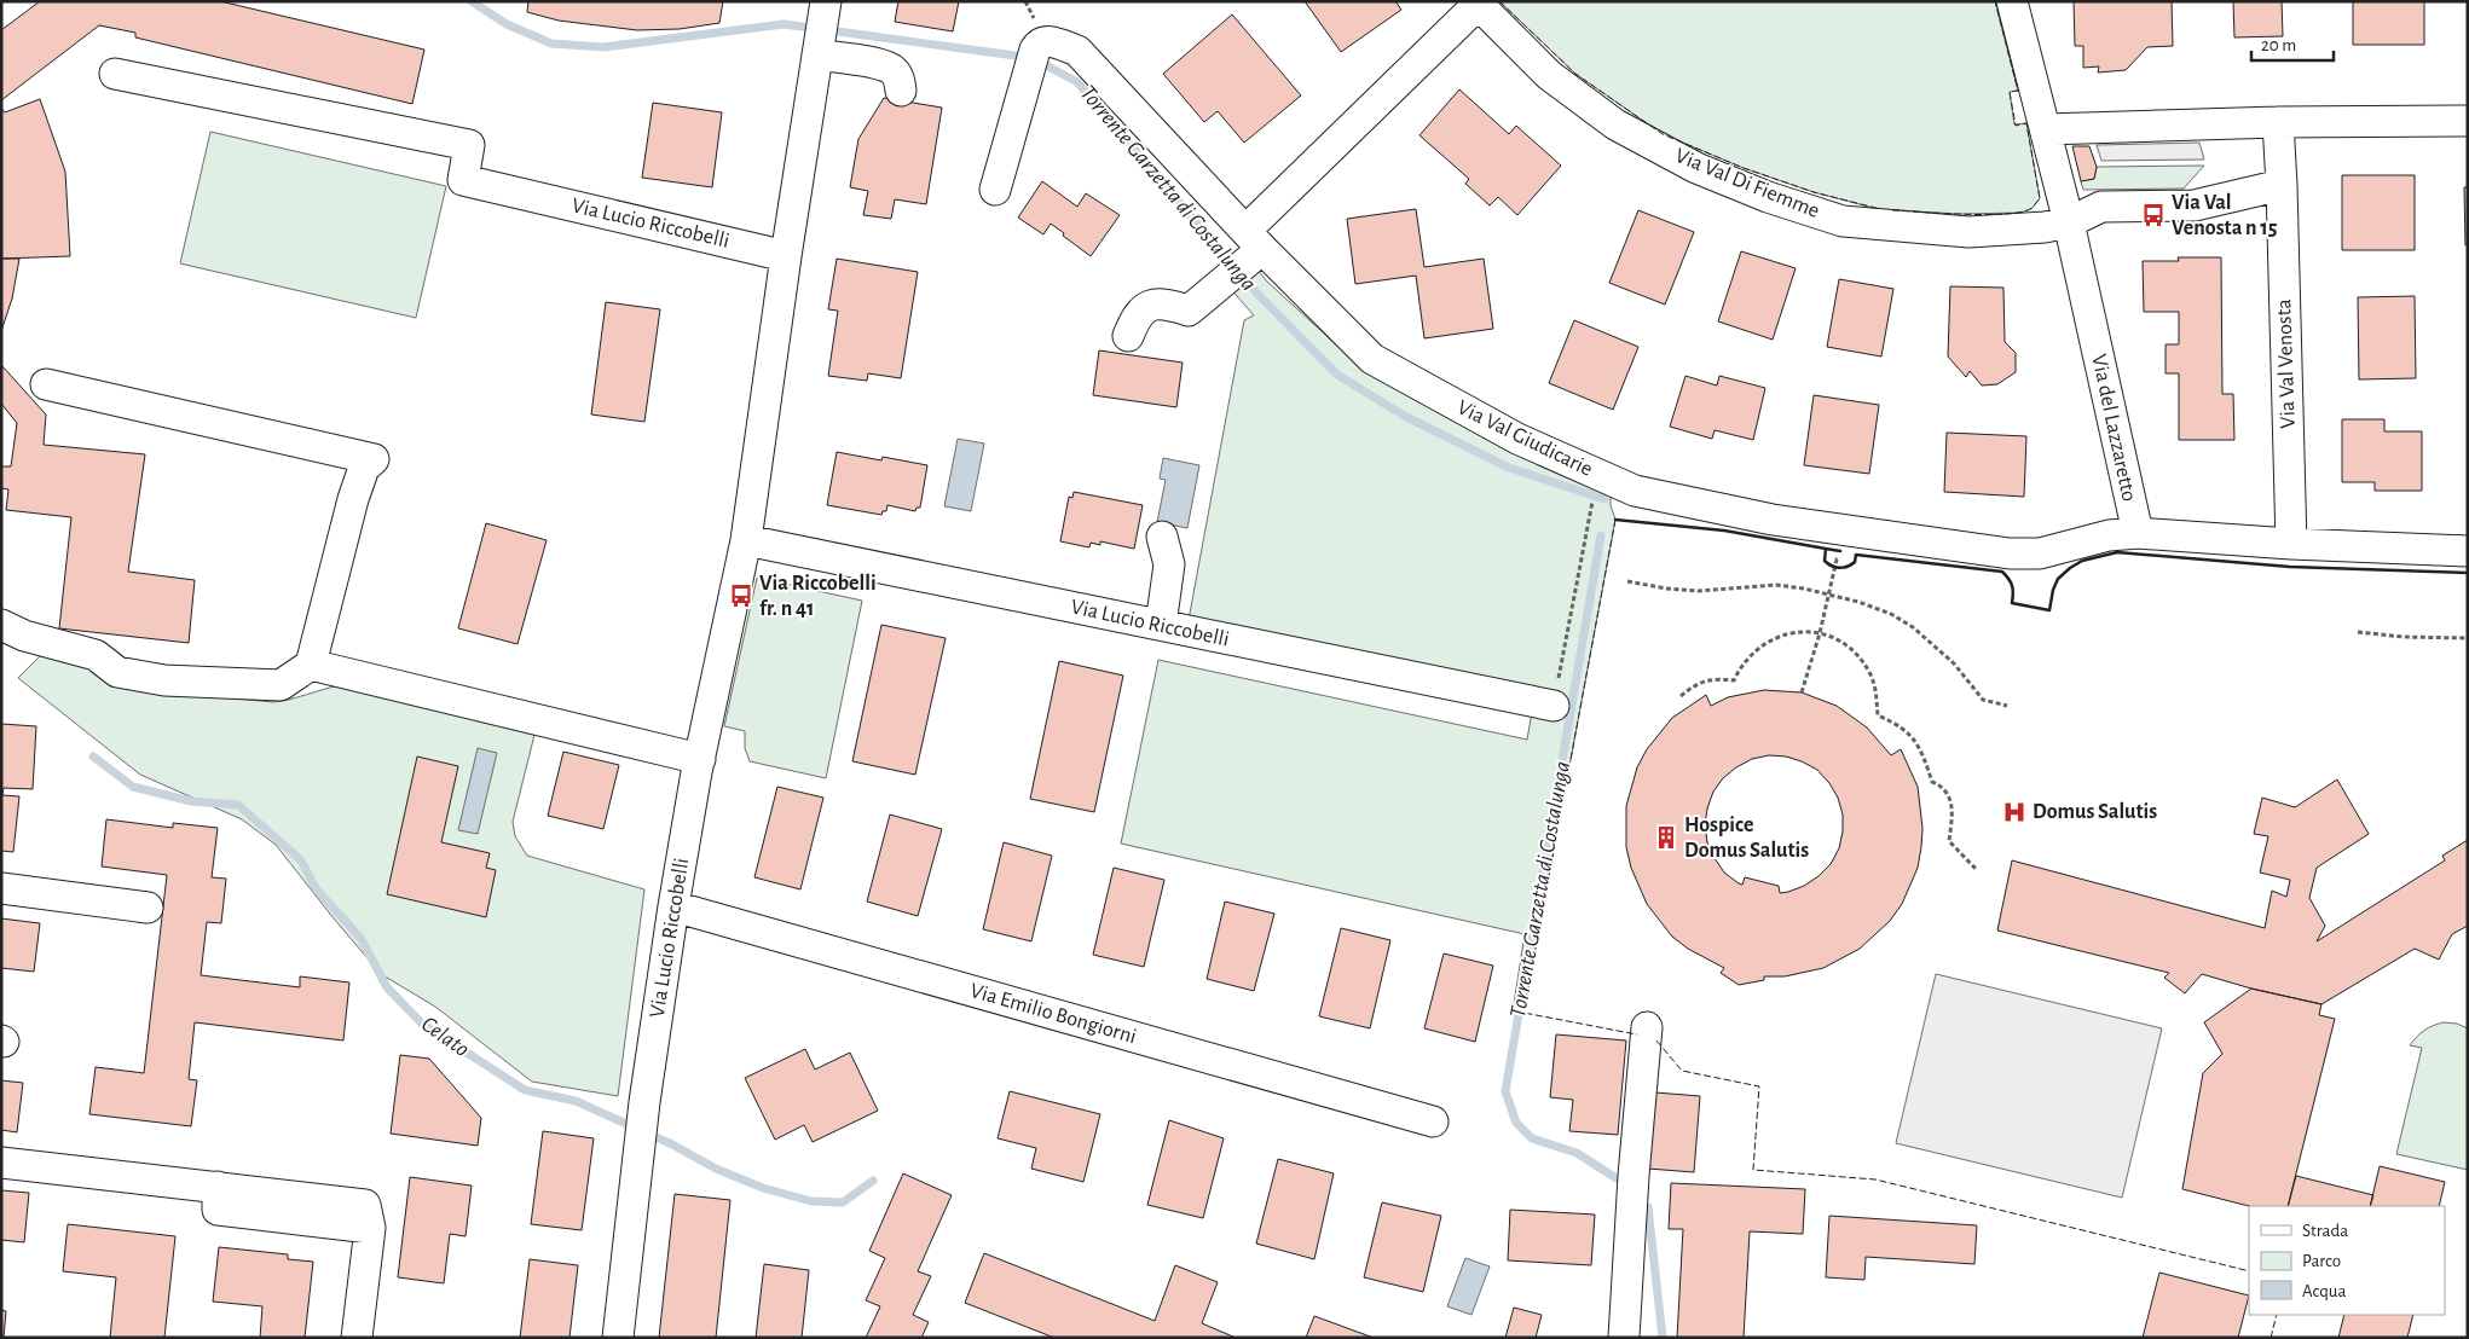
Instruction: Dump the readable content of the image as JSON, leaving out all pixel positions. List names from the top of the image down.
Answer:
{
  "streets": {
    "street": [
      "Via Val Di Fiemme",
      "Via Lucio Riccobelli",
      "Via Val Venosta",
      "Via del Lazzaretto",
      "Via Val Giudicarie",
      "Via Emilio Bongiorni"
    ]
  },
  "crossings": [
    ["Via Val Di Fiemme", "Via del Lazzaretto"],
    ["Via Val Di Fiemme", "Via Val Giudicarie"],
    ["Via Lucio Riccobelli", "Via Emilio Bongiorni"],
    ["Via del Lazzaretto", "Via Val Giudicarie"]
  ],
  "water": ["Torrente Garzetta di Costalunga", "Celato"],
  "places": {
    "bus stop": ["Via Val Venosta n 15", "Via Riccobelli fr. n 41"],
    "hospital": ["Domus Salutis"],
    "building": ["Hospice Domus Salutis"]
  },
  "legend": ["Strada", "Parco", "Acqua"],
  "scale_bar": "20 m"
}
